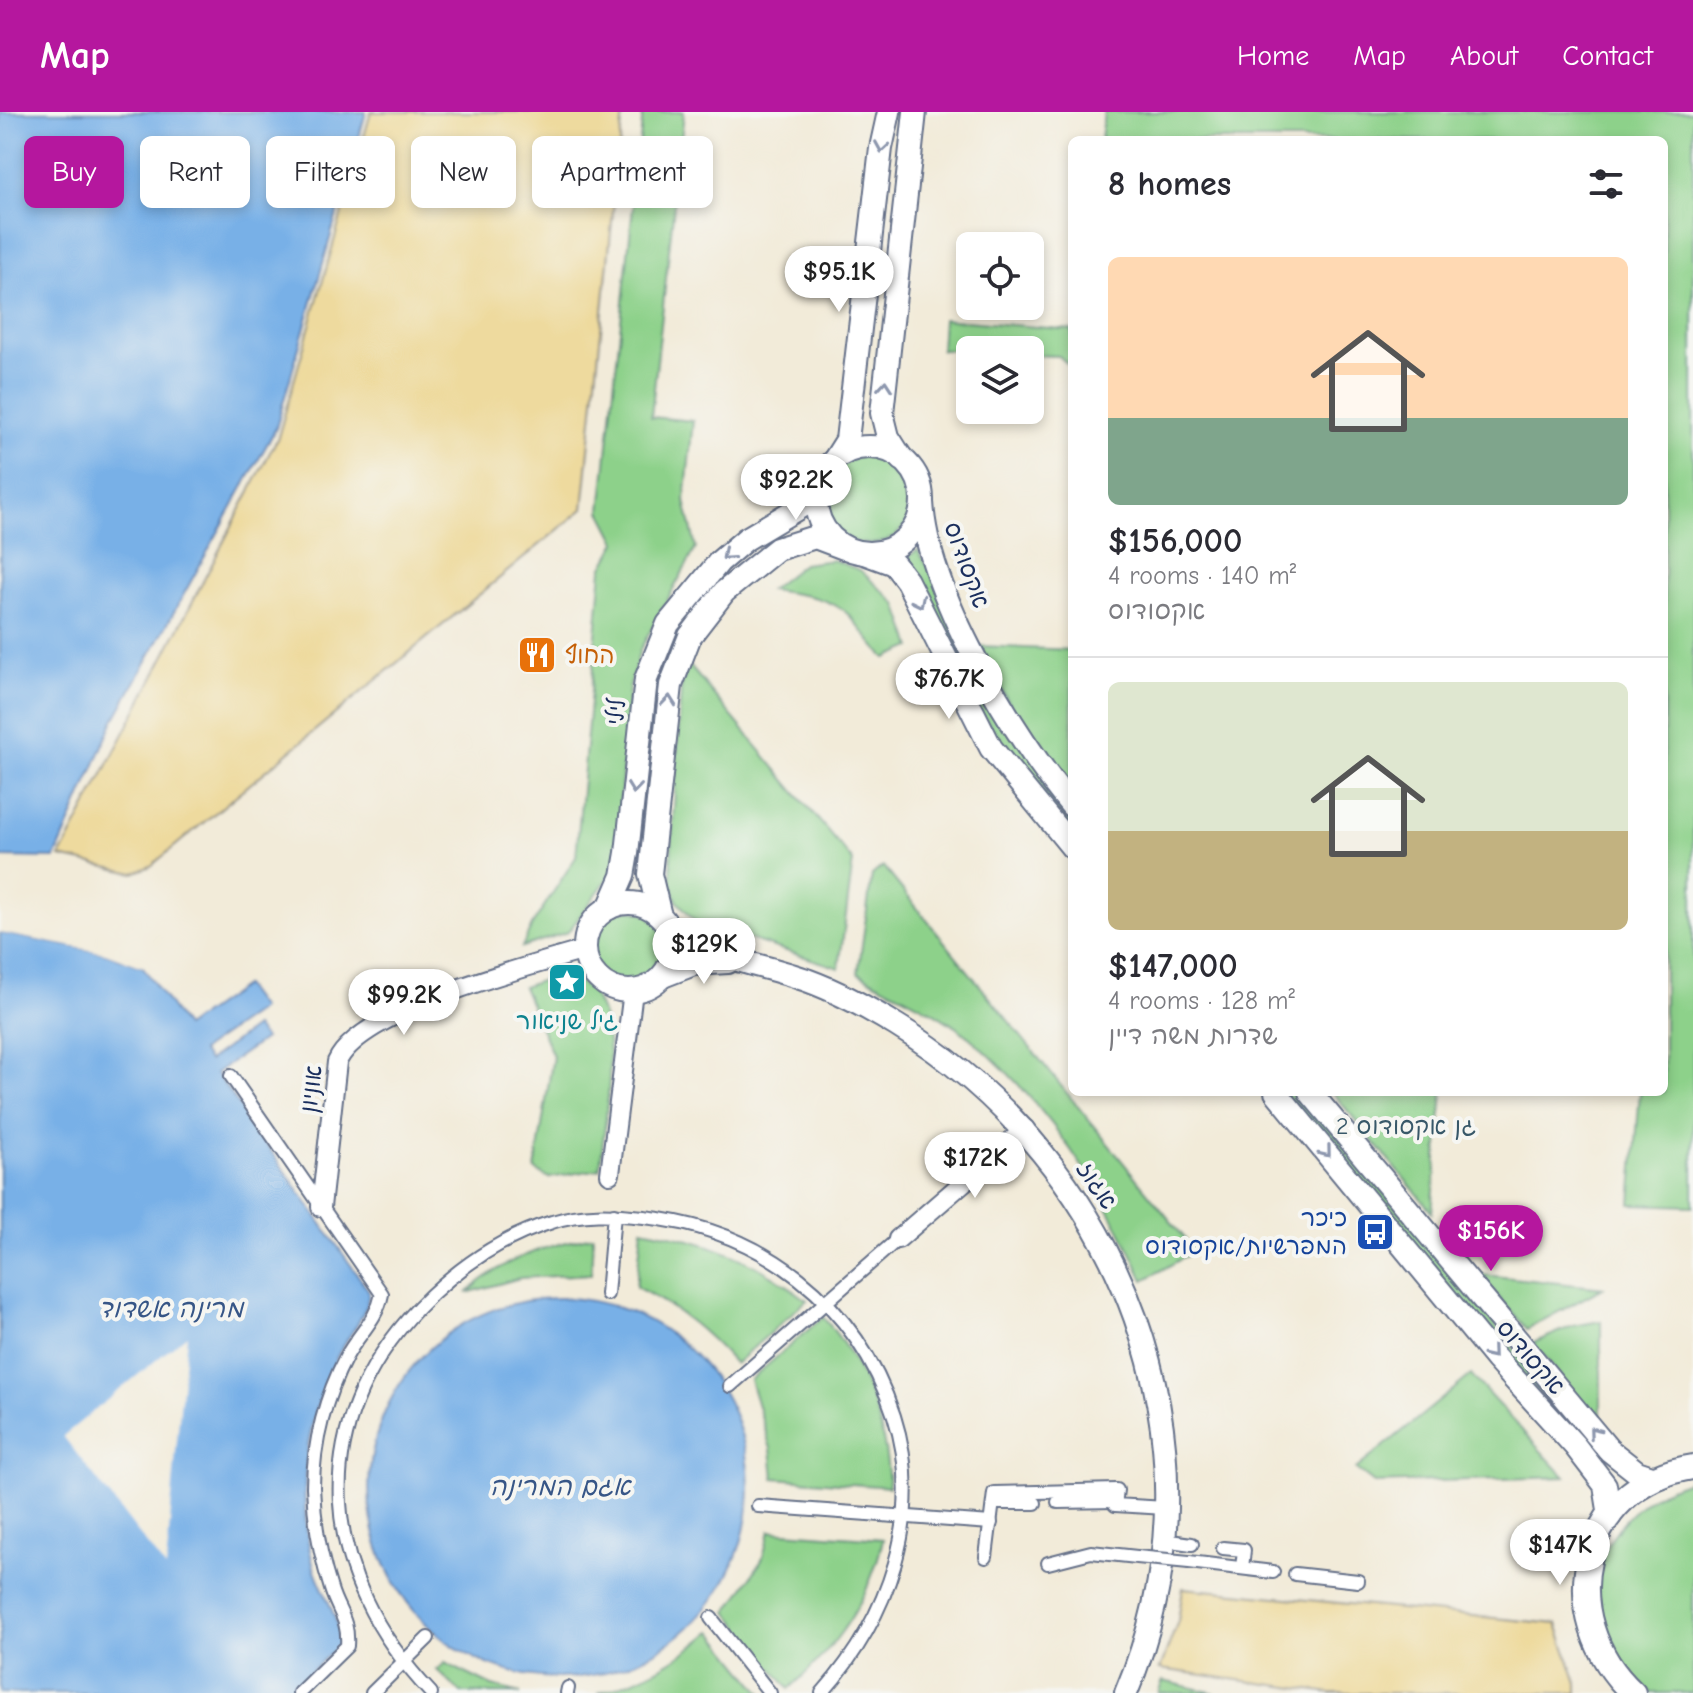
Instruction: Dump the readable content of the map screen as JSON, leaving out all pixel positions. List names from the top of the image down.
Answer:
{
  "streets": {
    "street": [
      "אקסודוס",
      "לילי",
      "אוניון",
      "אגוז"
    ]
  },
  "crossings": [
    ["אקסודוס", "לילי"],
    ["לילי", "אוניון"],
    ["לילי", "אגוז"],
    ["אוניון", "אגוז"]
  ],
  "one_way": ["לילי"],
  "water": ["מרינה אשדוד", "אגם המרינה"],
  "parks": ["גן אקסודוס 2"],
  "places": {
    "restaurant": ["החוף"],
    "place": ["גיל שניאור"],
    "bus stop": ["כיכר המפרשיות/אקסודוס"]
  },
  "page": {
    "header": "Map",
    "nav": [
      "Home",
      "Map",
      "About",
      "Contact"
    ],
    "chip": [
      "Buy",
      "Rent",
      "Filters",
      "New",
      "Apartment"
    ],
    "heading": "8 homes",
    "list": [
      {
        "name": "$156,000",
        "note": "4 rooms · 140 m² · אקסודוס"
      },
      {
        "name": "$147,000",
        "note": "4 rooms · 128 m² · שדרות משה דיין"
      }
    ],
    "price": [
      "$95.1K",
      "$92.2K",
      "$76.7K",
      "$129K",
      "$99.2K",
      "$172K",
      "$156K",
      "$147K"
    ]
  }
}
